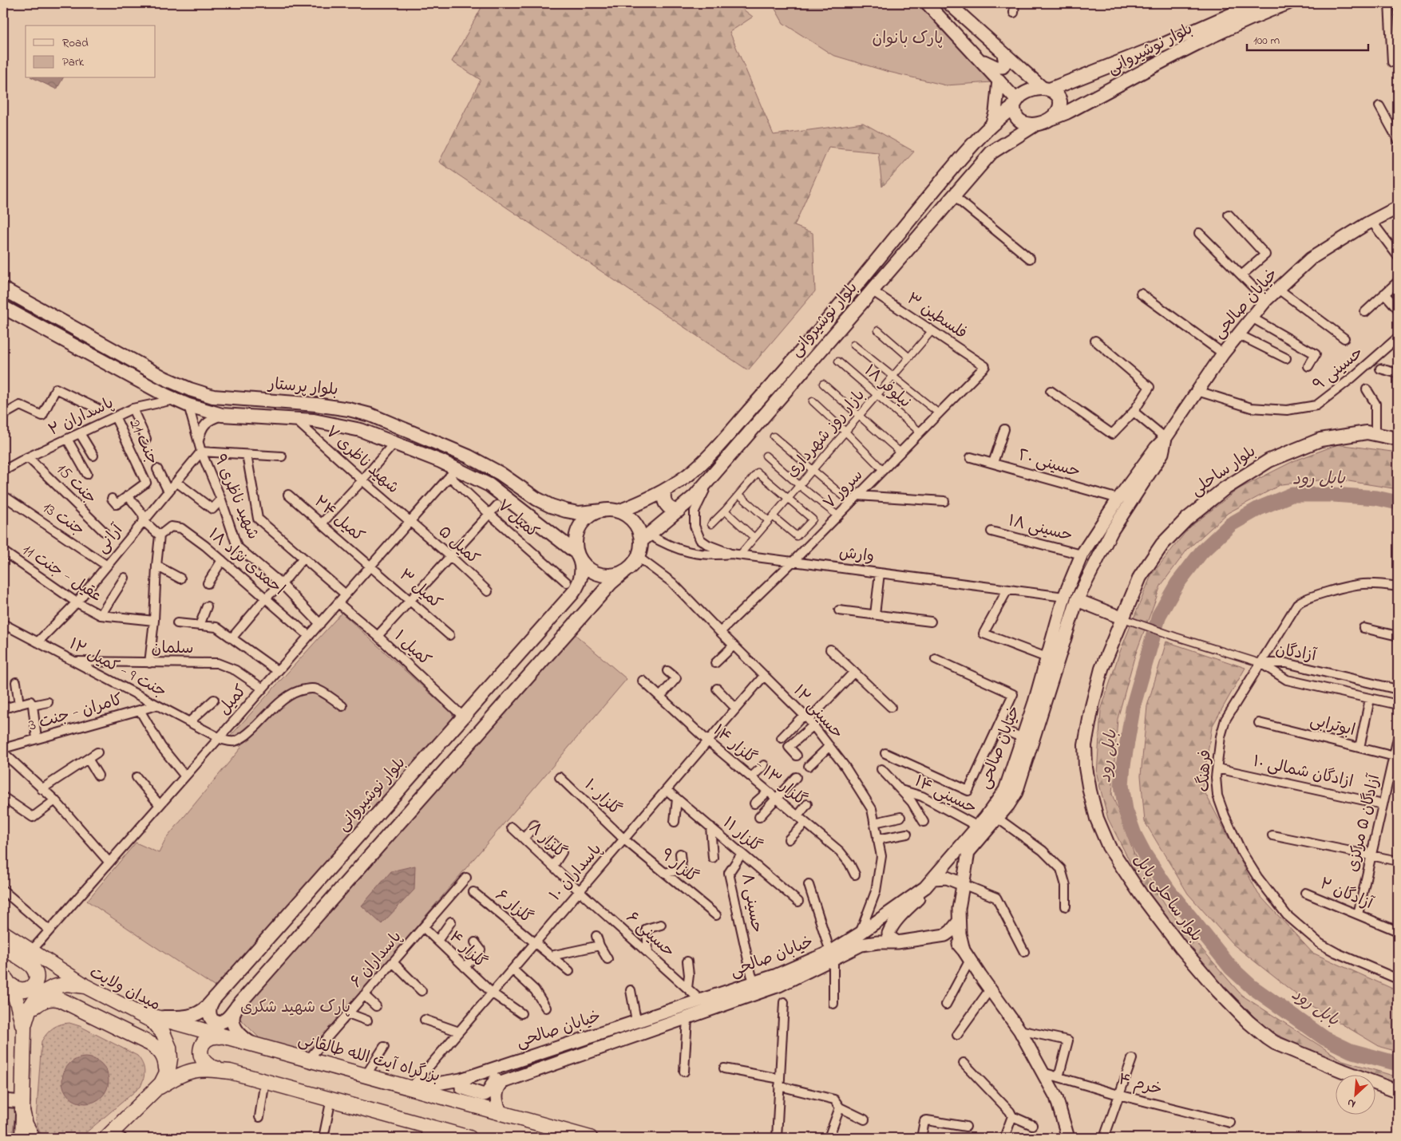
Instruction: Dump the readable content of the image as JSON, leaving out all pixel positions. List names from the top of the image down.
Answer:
{
  "streets": {
    "highway": ["میدان ولایت", "بزرگراه آیت الله طالقانی"],
    "main road": [
      "بلوار نوشیروانی",
      "خيابان صالحی",
      "بلوار پرستار",
      "بلوار ساحلی",
      "بلوار ساحلی بابل",
      "خیابان صالحی"
    ],
    "street": [
      "فلسطین ۳",
      "حسینی ٩",
      "نیلوفر ۱۸",
      "پاسداران ۲",
      "بازار روز شهرداری",
      "جنت 21",
      "شهید ناظری ۷",
      "حسینی ٢٠",
      "جنت 15",
      "سرور ۷",
      "شهید ناظری ۹",
      "جنت 13",
      "کمیل ۲۴",
      "کمیل ۷",
      "حسینی ۱۸",
      "آرانی",
      "کمیل ۵",
      "وارش",
      "احمدی نژاد ۱۸",
      "عقیل - جنت 11",
      "کمیل ۳",
      "سلمان",
      "کمیل ۱",
      "آزادگان",
      "جنت 9 - کمیل ۱۲",
      "کمیل",
      "حسینی ۱۲",
      "کامران - جنت 3",
      "ابوترابی",
      "گلزار ۱۳ - گلزار ۱۴",
      "فرهنگ",
      "ازادگان شمالی ۱۰",
      "حسینی ۱۴",
      "گلزار ۱۰",
      "آزادگان ۵ مرکزی",
      "گلزار ١١",
      "گلزار ۸",
      "گلزار ٩",
      "پاسداران ١٠",
      "آزادگان ۲",
      "حسینی ۸",
      "گلزار ۶",
      "حسینی ۶",
      "گلزار ۴",
      "پاسداران ۶",
      "خرم ۴"
    ]
  },
  "crossings": [
    ["بلوار نوشیروانی", "فلسطین ۳"],
    ["بلوار نوشیروانی", "بلوار پرستار"],
    ["بلوار نوشیروانی", "وارش"],
    ["بلوار نوشیروانی", "کمیل ۱"],
    ["بلوار نوشیروانی", "حسینی ۱۲"],
    ["بلوار نوشیروانی", "بزرگراه آیت الله طالقانی"],
    ["خيابان صالحی", "حسینی ٩"],
    ["خيابان صالحی", "حسینی ٢٠"],
    ["خيابان صالحی", "حسینی ۱۸"],
    ["خيابان صالحی", "وارش"],
    ["خيابان صالحی", "حسینی ۱۲"],
    ["خيابان صالحی", "حسینی ۱۴"],
    ["خيابان صالحی", "حسینی ۸"],
    ["خيابان صالحی", "خیابان صالحی"],
    ["فلسطین ۳", "بازار روز شهرداری"],
    ["فلسطین ۳", "سرور ۷"],
    ["نیلوفر ۱۸", "بازار روز شهرداری"],
    ["نیلوفر ۱۸", "سرور ۷"],
    ["بلوار پرستار", "پاسداران ۲"],
    ["بلوار پرستار", "شهید ناظری ۷"],
    ["بلوار پرستار", "شهید ناظری ۹"],
    ["بلوار پرستار", "کمیل ۷"],
    ["بلوار پرستار", "وارش"],
    ["بلوار پرستار", "کمیل"],
    ["بلوار پرستار", "حسینی ۱۲"],
    ["پاسداران ۲", "جنت 21"],
    ["پاسداران ۲", "جنت 15"],
    ["بازار روز شهرداری", "وارش"],
    ["شهید ناظری ۷", "کمیل ۵"],
    ["شهید ناظری ۷", "کمیل"],
    ["بلوار ساحلی", "بلوار ساحلی بابل"],
    ["سرور ۷", "وارش"],
    ["سرور ۷", "حسینی ۱۲"],
    ["شهید ناظری ۹", "آرانی"],
    ["شهید ناظری ۹", "کمیل"],
    ["جنت 13", "آرانی"],
    ["کمیل ۲۴", "کمیل ۳"],
    ["کمیل ۲۴", "کمیل"],
    ["کمیل ۷", "کمیل"],
    ["آرانی", "عقیل - جنت 11"],
    ["آرانی", "جنت 9 - کمیل ۱۲"],
    ["کمیل ۵", "کمیل"],
    ["وارش", "حسینی ۱۲"],
    ["احمدی نژاد ۱۸", "کمیل"],
    ["کمیل ۳", "کمیل"],
    ["سلمان", "جنت 9 - کمیل ۱۲"],
    ["سلمان", "کمیل"],
    ["کمیل ۱", "کمیل"],
    ["آزادگان", "فرهنگ"],
    ["جنت 9 - کمیل ۱۲", "کمیل"],
    ["جنت 9 - کمیل ۱۲", "کامران - جنت 3"],
    ["حسینی ۱۲", "پاسداران ١٠"],
    ["ابوترابی", "آزادگان ۵ مرکزی"],
    ["گلزار ۱۳ - گلزار ۱۴", "پاسداران ١٠"],
    ["فرهنگ", "ازادگان شمالی ۱۰"],
    ["ازادگان شمالی ۱۰", "آزادگان ۵ مرکزی"],
    ["گلزار ۱۰", "گلزار ٩"],
    ["گلزار ۱۰", "پاسداران ١٠"],
    ["آزادگان ۵ مرکزی", "آزادگان ۲"],
    ["گلزار ١١", "پاسداران ١٠"],
    ["گلزار ١١", "حسینی ۸"],
    ["گلزار ۸", "پاسداران ١٠"],
    ["گلزار ۸", "حسینی ۶"],
    ["گلزار ٩", "پاسداران ١٠"],
    ["پاسداران ١٠", "گلزار ۶"],
    ["پاسداران ١٠", "حسینی ۶"],
    ["پاسداران ١٠", "گلزار ۴"],
    ["پاسداران ١٠", "خیابان صالحی"],
    ["پاسداران ١٠", "بزرگراه آیت الله طالقانی"],
    ["حسینی ۶", "خیابان صالحی"],
    ["گلزار ۴", "پاسداران ۶"],
    ["پاسداران ۶", "بزرگراه آیت الله طالقانی"],
    ["میدان ولایت", "بزرگراه آیت الله طالقانی"],
    ["خیابان صالحی", "بزرگراه آیت الله طالقانی"]
  ],
  "water": ["بابل رود"],
  "parks": ["پارک بانوان", "پارک شهید شکری"],
  "legend": ["Road", "Park"],
  "scale_bar": "100 m",
  "north": "bottom left"
}
